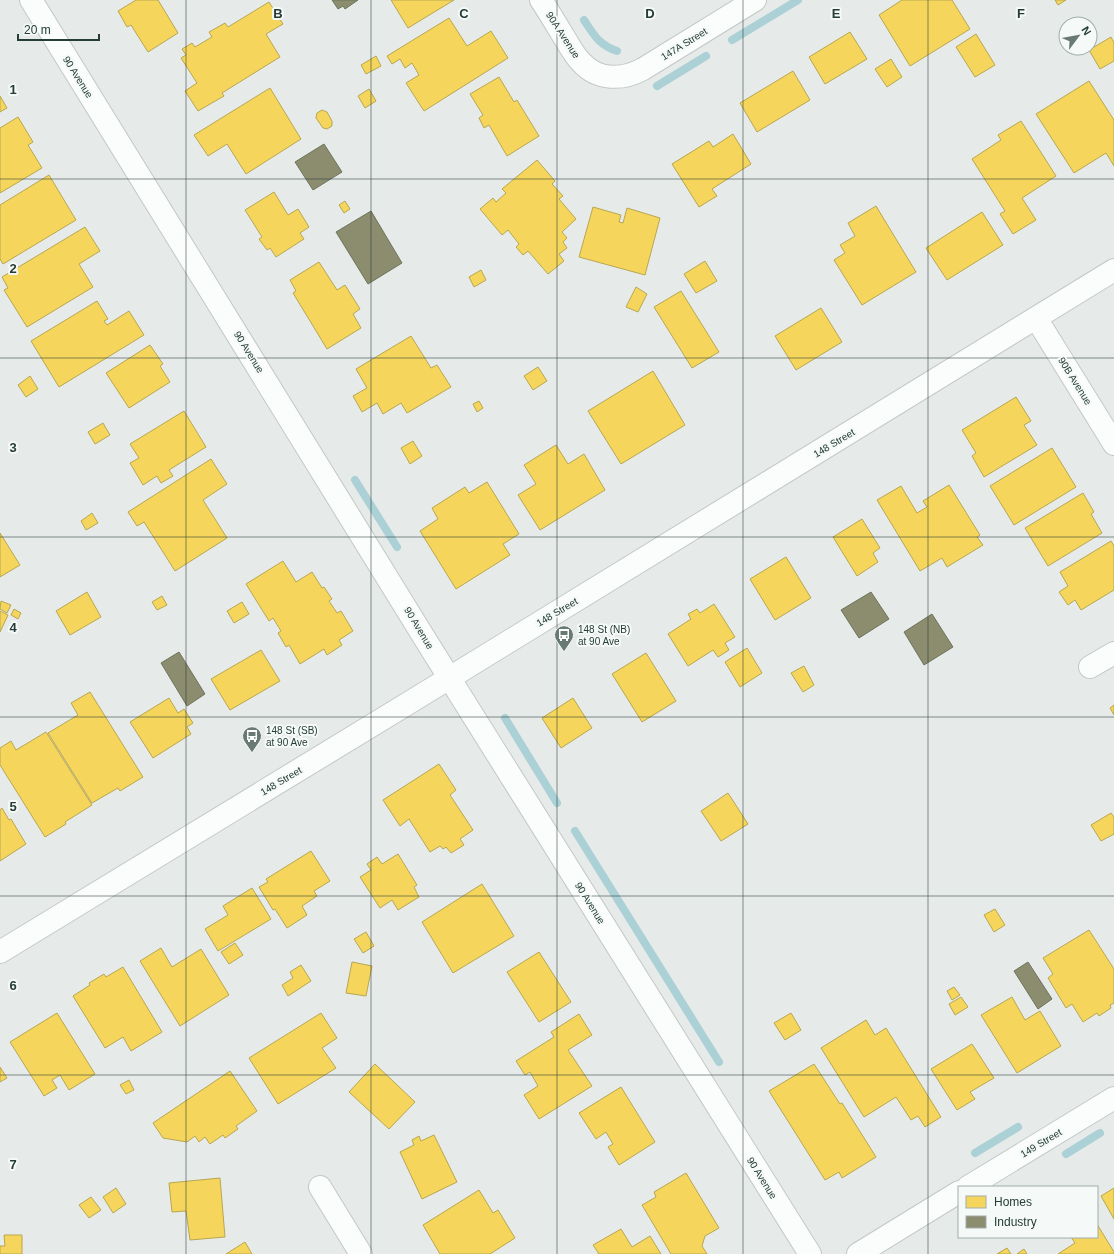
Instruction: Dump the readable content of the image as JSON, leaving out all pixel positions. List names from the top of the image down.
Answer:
{
  "streets": {
    "street": [
      "90A Avenue",
      "147A Street",
      "90 Avenue",
      "90B Avenue",
      "148 Street",
      "149 Street"
    ]
  },
  "crossings": [
    ["90A Avenue", "147A Street"],
    ["90 Avenue", "148 Street"],
    ["90B Avenue", "148 Street"]
  ],
  "places": {
    "bus stop": ["148 St (NB) at 90 Ave", "148 St (SB) at 90 Ave"]
  },
  "legend": ["Homes", "Industry"],
  "scale_bar": "20 m",
  "north": "top right",
  "grid": {
    "columns": [
      "B",
      "C",
      "D",
      "E",
      "F"
    ],
    "rows": [
      "1",
      "2",
      "3",
      "4",
      "5",
      "6",
      "7"
    ]
  }
}
